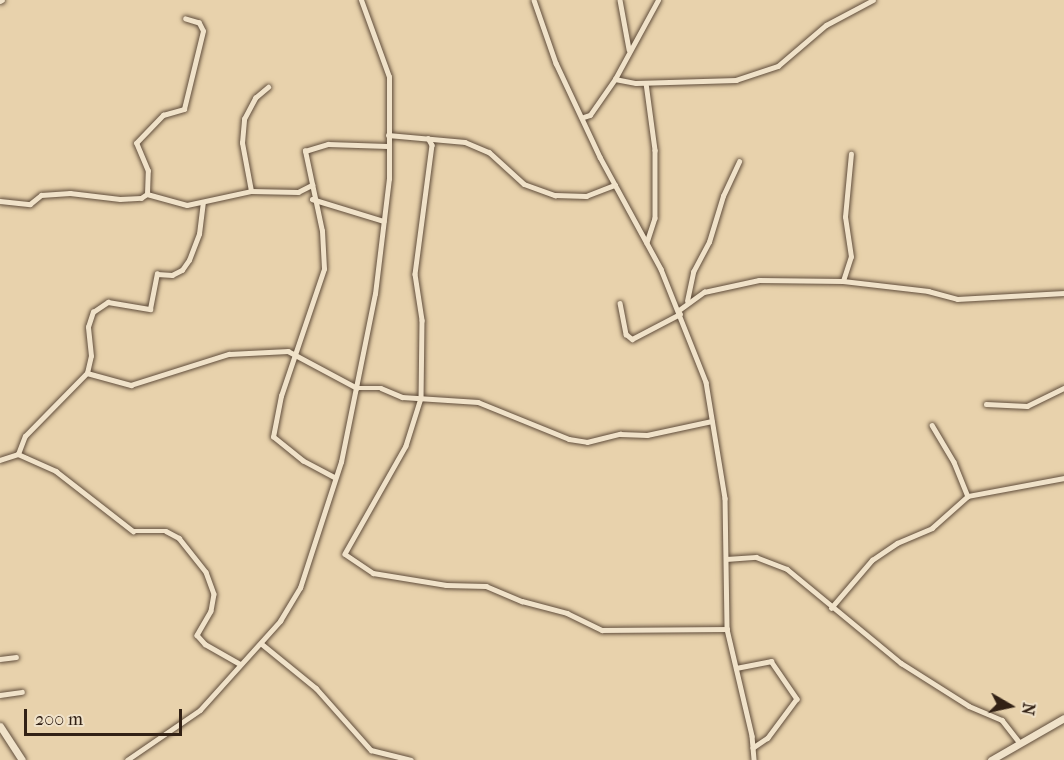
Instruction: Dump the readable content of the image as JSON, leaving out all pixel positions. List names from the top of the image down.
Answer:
{
  "scale_bar": "200 m",
  "north": "right"
}
